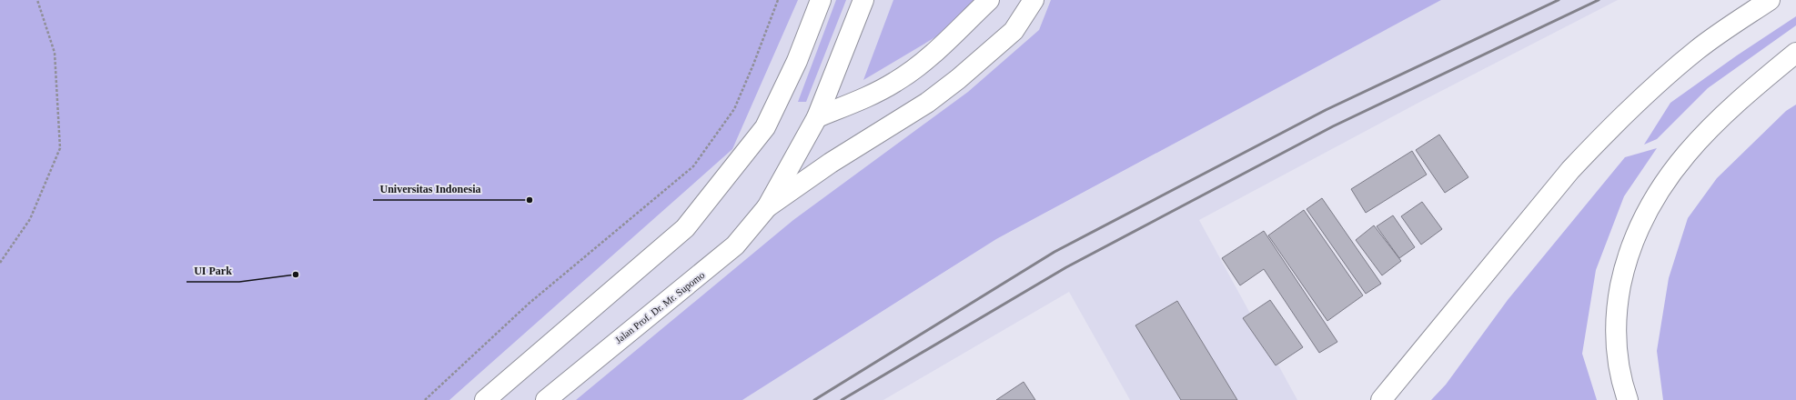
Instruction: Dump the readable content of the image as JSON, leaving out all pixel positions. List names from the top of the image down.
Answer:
{
  "streets": {
    "main road": ["Jalan Prof. Dr. Mr. Supomo"]
  },
  "places": ["Universitas Indonesia", "UI Park"]
}
